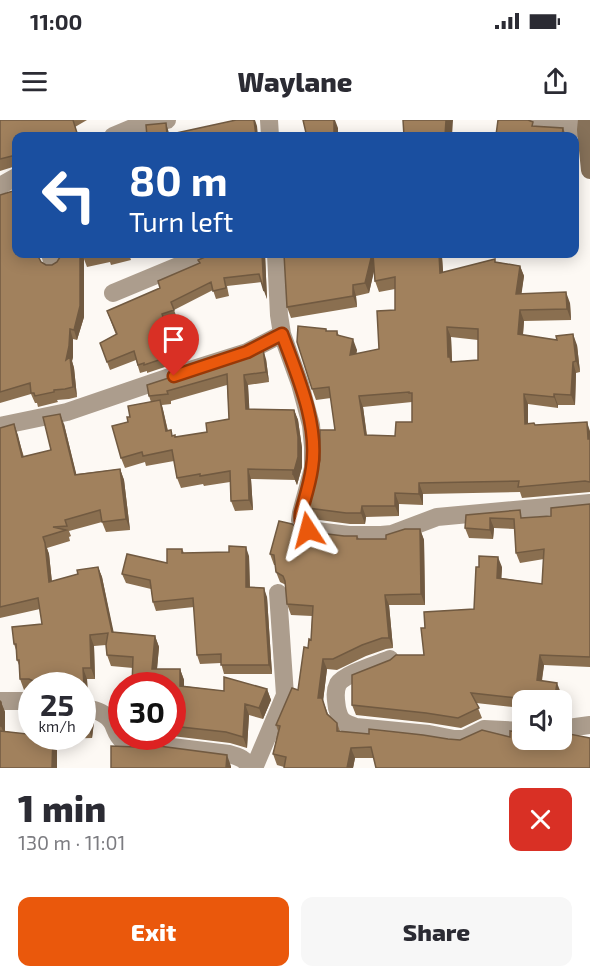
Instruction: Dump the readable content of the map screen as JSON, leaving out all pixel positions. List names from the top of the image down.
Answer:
{
  "page": {
    "status": "11:00",
    "header": "Waylane",
    "turn": ["80 m", "Turn left"],
    "speed": "25 km/h",
    "limit": "30",
    "heading": ["1 min", "130 m · 11:01"],
    "buttons": ["Exit", "Share"]
  }
}
